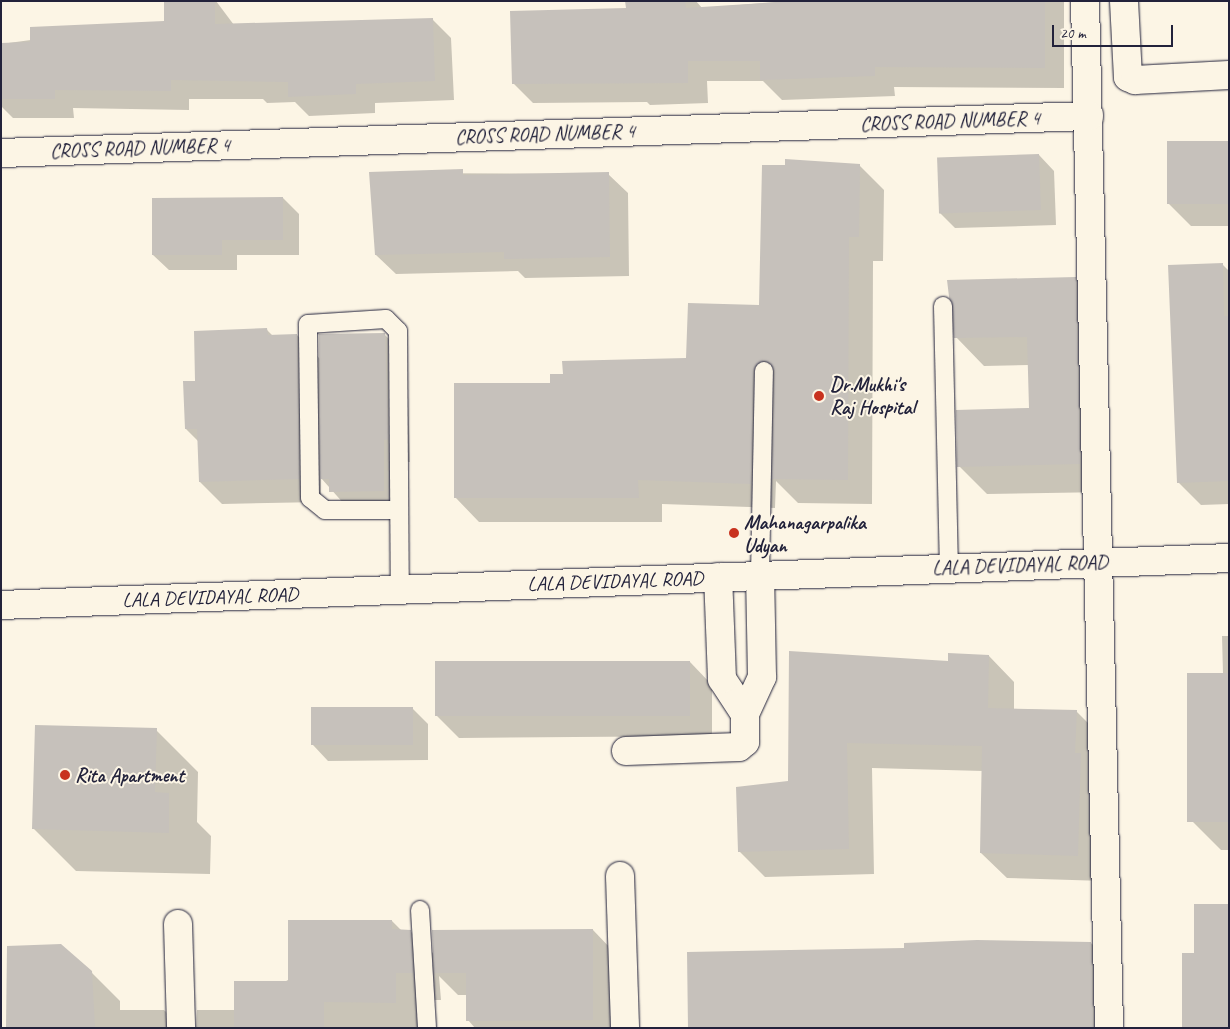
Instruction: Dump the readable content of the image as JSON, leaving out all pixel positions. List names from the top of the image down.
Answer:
{
  "streets": {
    "street": ["CROSS ROAD NUMBER 4", "LALA DEVIDAYAL ROAD"]
  },
  "places": ["Dr.Mukhi's Raj Hospital", "Mahanagarpalika Udyan", "Rita Apartment"],
  "scale_bar": "20 m"
}
